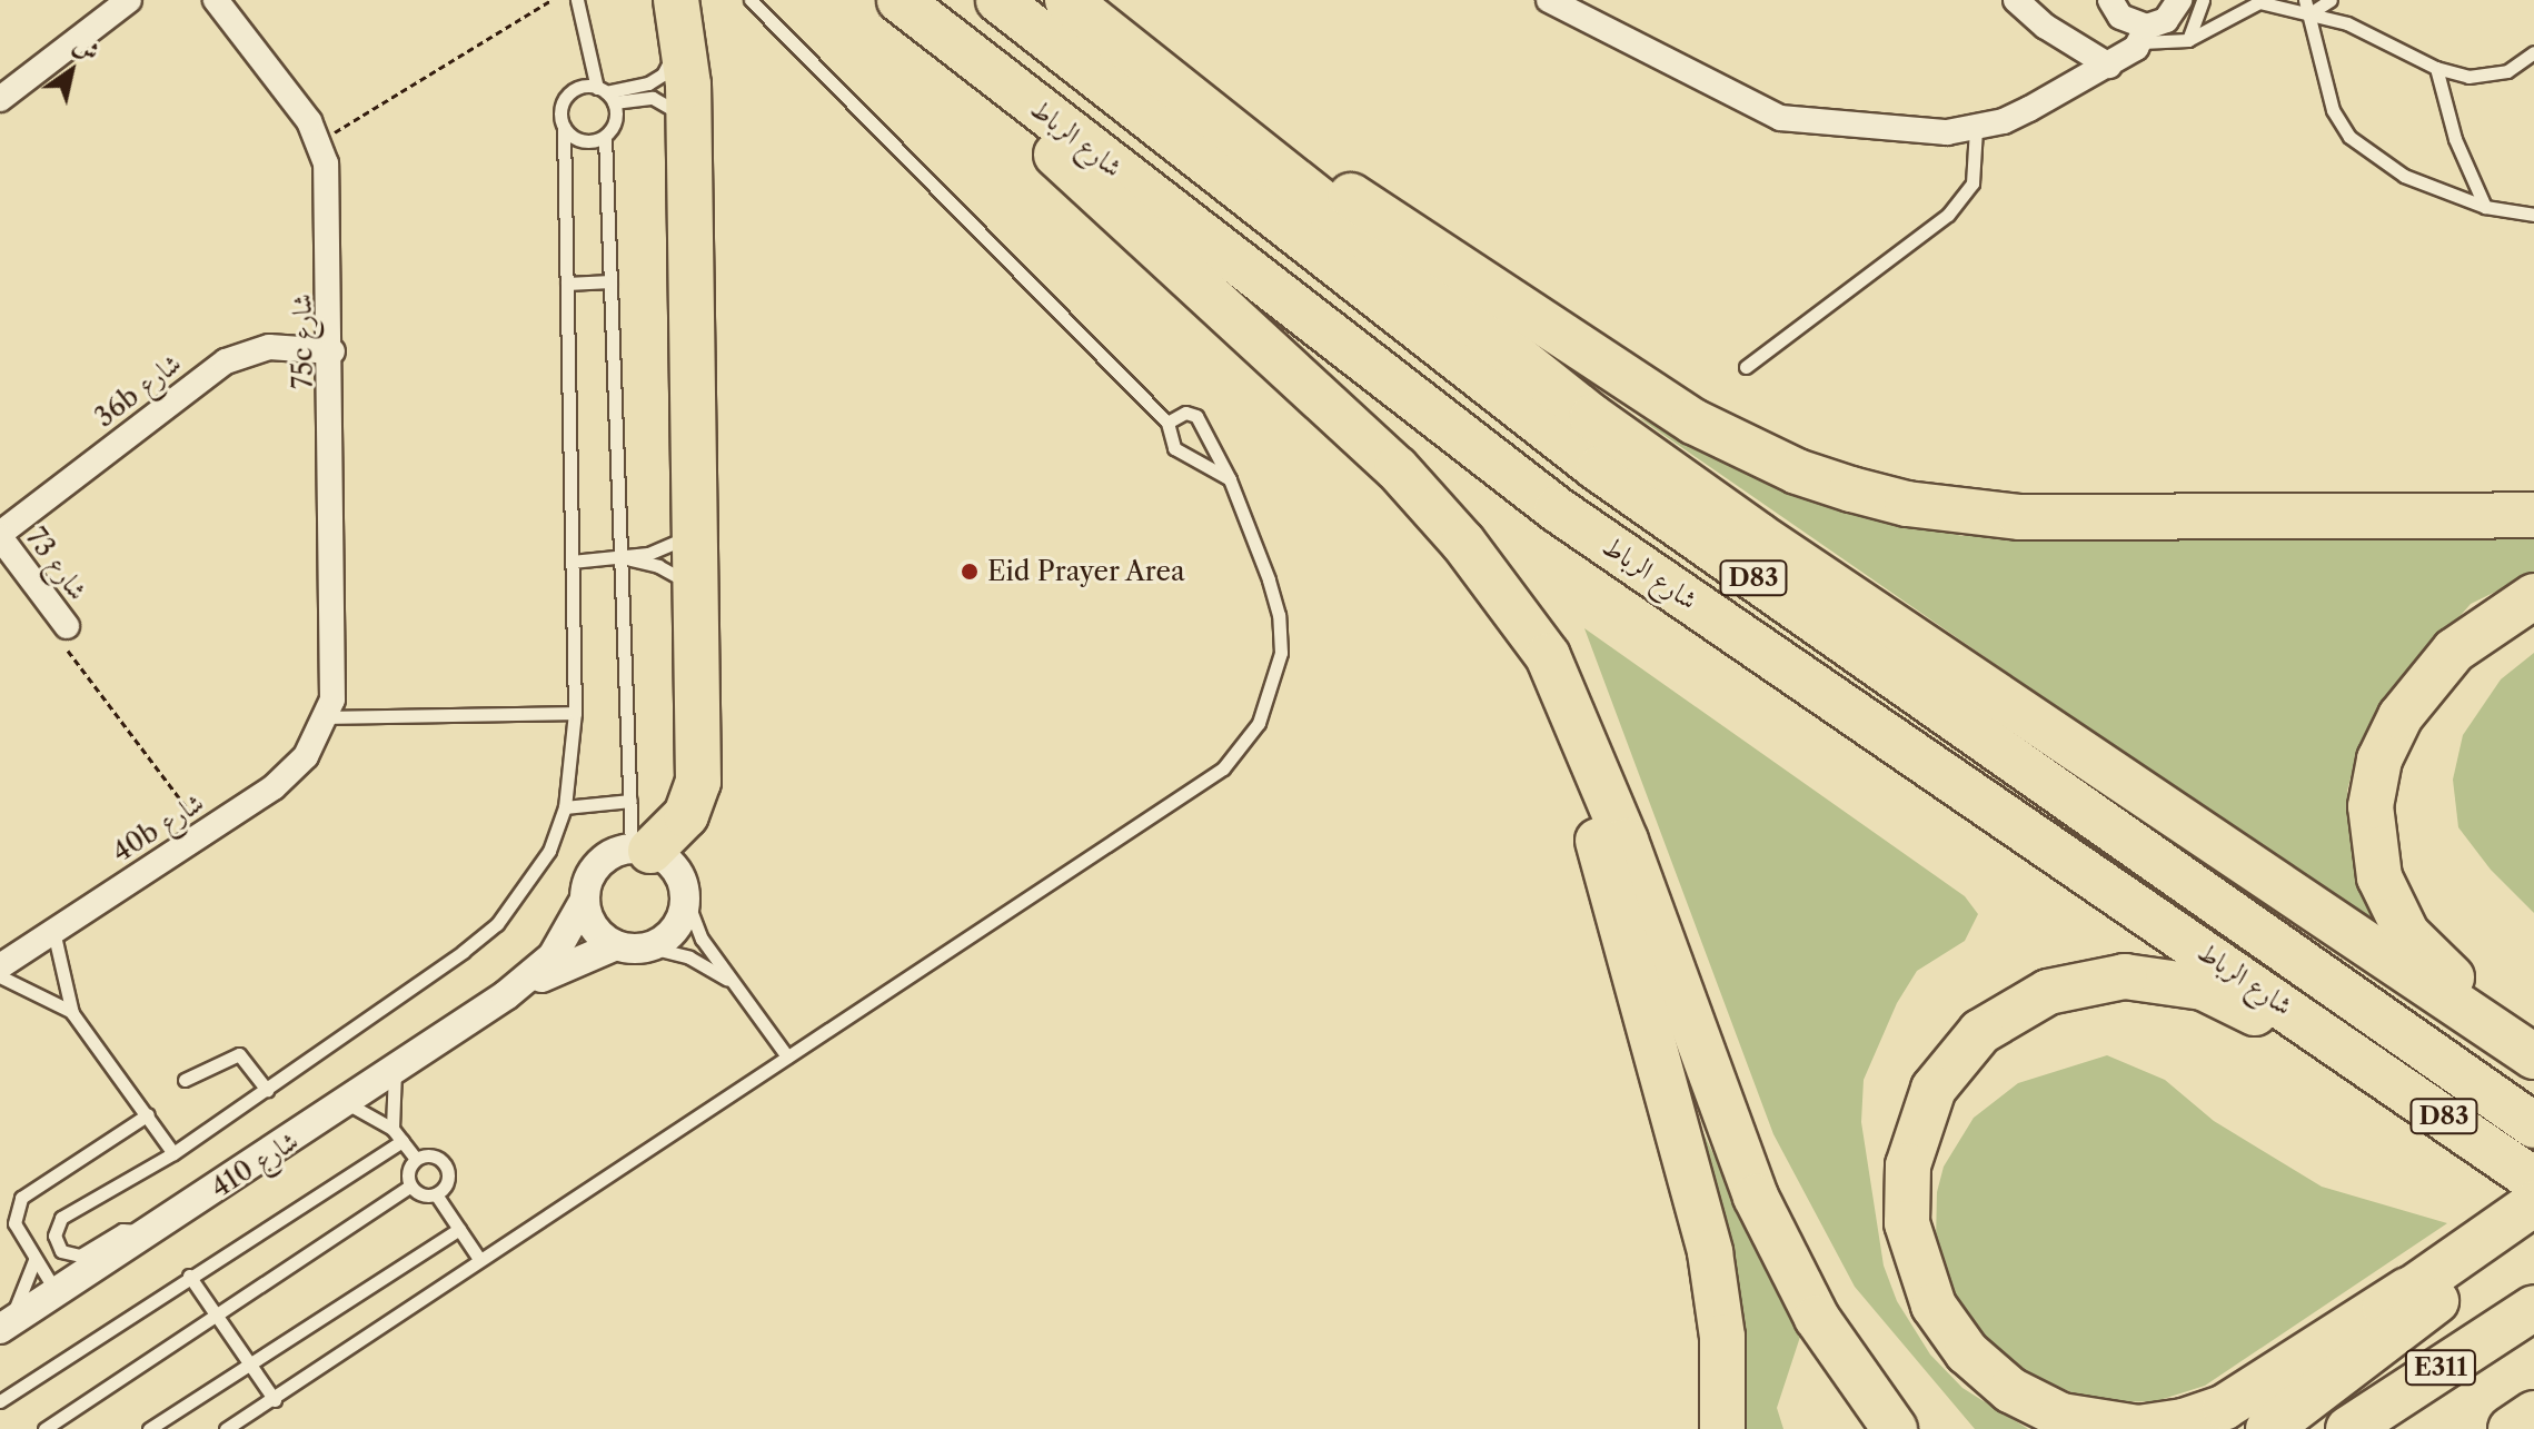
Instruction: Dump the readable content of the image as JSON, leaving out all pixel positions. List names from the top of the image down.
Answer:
{
  "streets": {
    "highway": ["شارع الرباط", "D83", "E311"],
    "street": [
      "75c شارع",
      "36b شارع",
      "شارع 73",
      "40b شارع",
      "شارع 410"
    ]
  },
  "crossings": [
    ["75c شارع", "36b شارع"],
    ["75c شارع", "40b شارع"],
    ["36b شارع", "شارع 73"]
  ],
  "places": ["Eid Prayer Area"],
  "north": "top right"
}
